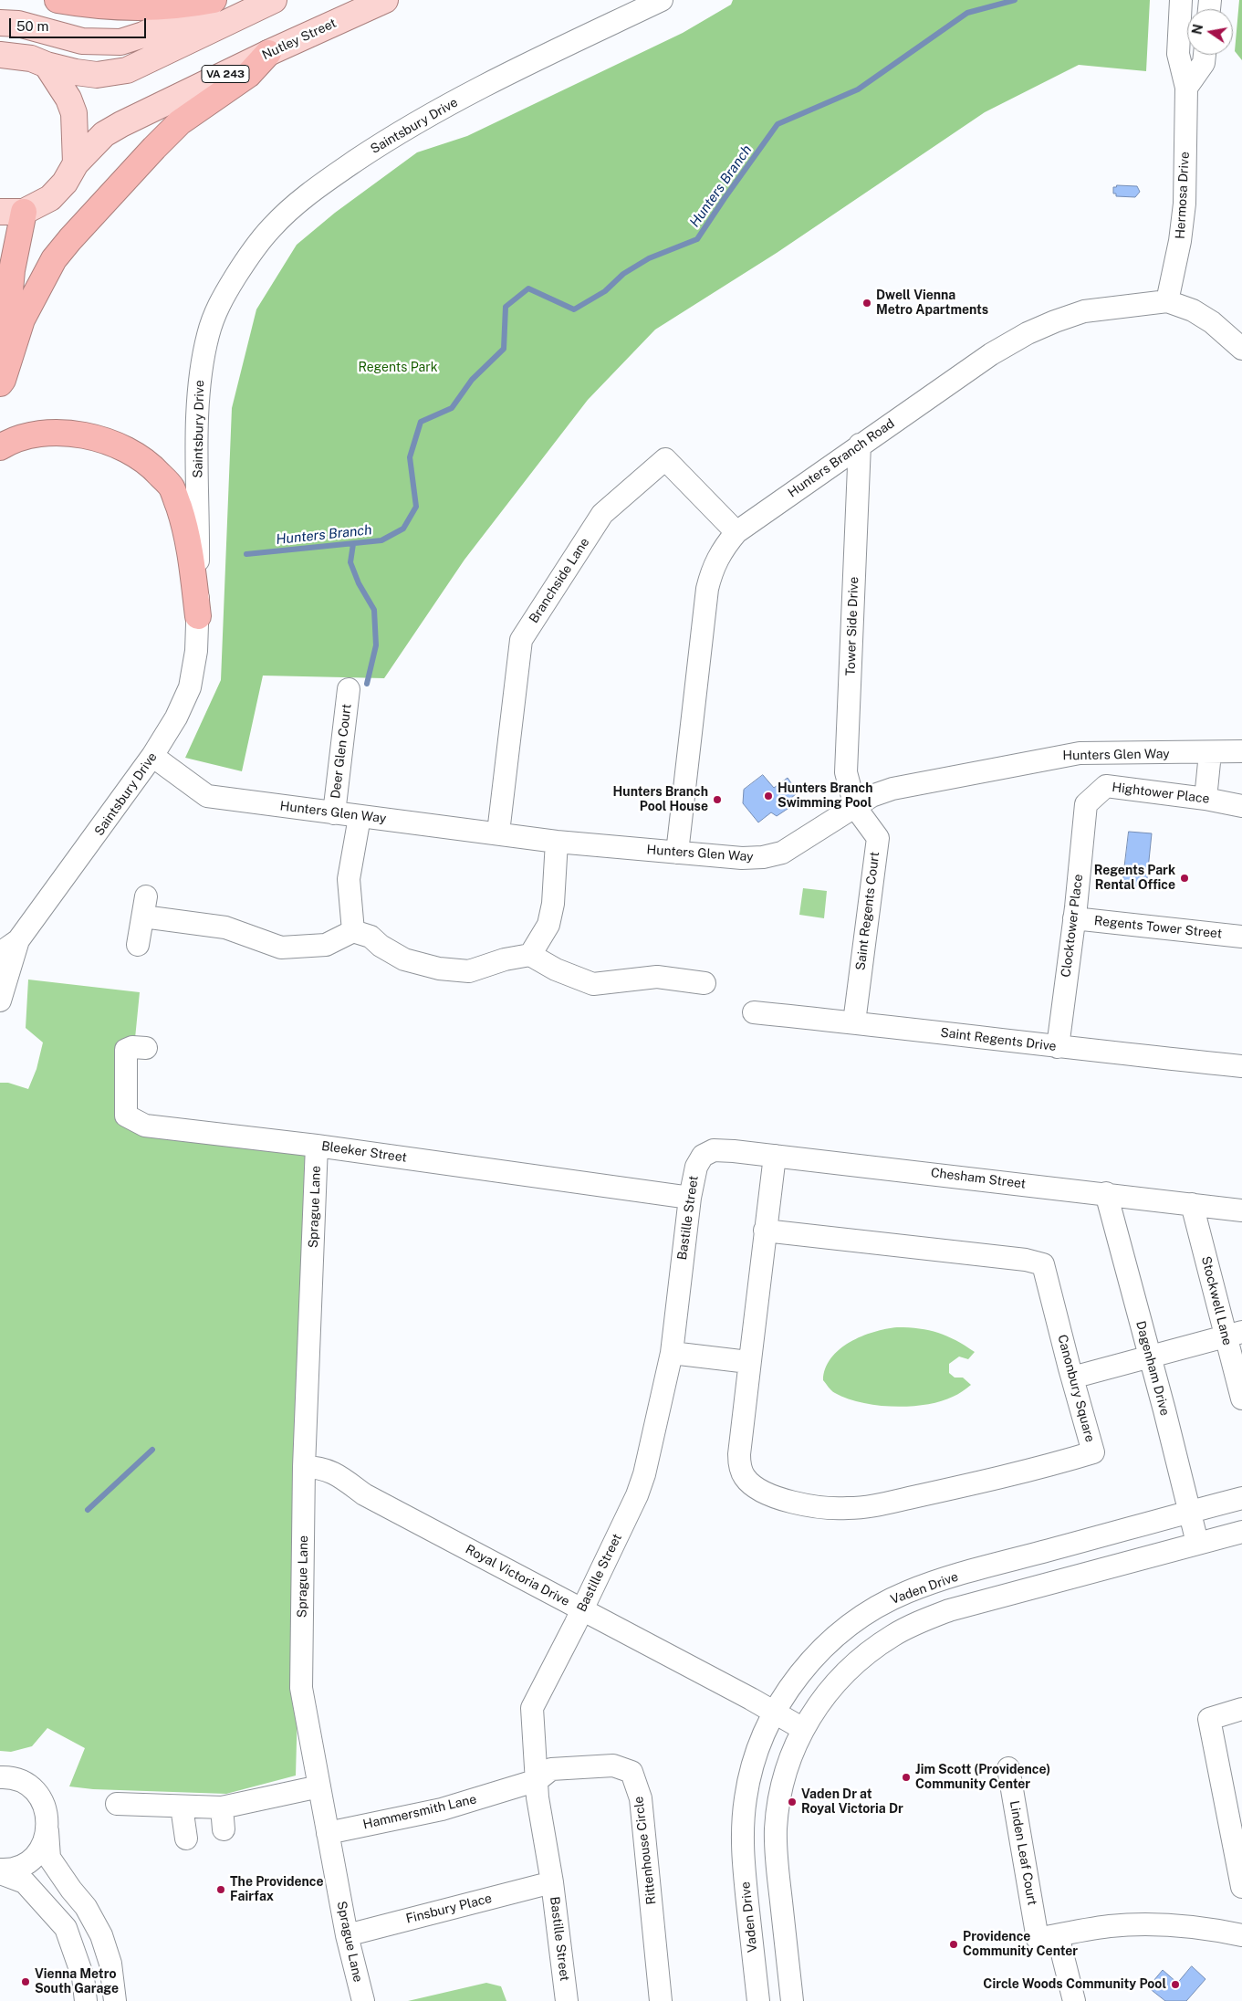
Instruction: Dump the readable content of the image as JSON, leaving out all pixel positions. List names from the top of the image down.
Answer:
{
  "streets": {
    "main road": ["Nutley Street", "VA 243"],
    "street": [
      "Saintsbury Drive",
      "Hermosa Drive",
      "Hunters Branch Road",
      "Branchside Lane",
      "Tower Side Drive",
      "Deer Glen Court",
      "Hunters Glen Way",
      "Hightower Place",
      "Saint Regents Court",
      "Clocktower Place",
      "Regents Tower Street",
      "Saint Regents Drive",
      "Bleeker Street",
      "Chesham Street",
      "Sprague Lane",
      "Bastille Street",
      "Stockwell Lane",
      "Dagenham Drive",
      "Canonbury Square",
      "Royal Victoria Drive",
      "Vaden Drive",
      "Hammersmith Lane",
      "Rittenhouse Circle",
      "Linden Leaf Court",
      "Finsbury Place"
    ]
  },
  "crossings": [
    ["Saintsbury Drive", "Hunters Glen Way"],
    ["Hermosa Drive", "Hunters Branch Road"],
    ["Hunters Branch Road", "Branchside Lane"],
    ["Hunters Branch Road", "Tower Side Drive"],
    ["Hunters Branch Road", "Hunters Glen Way"],
    ["Branchside Lane", "Hunters Glen Way"],
    ["Tower Side Drive", "Hunters Glen Way"],
    ["Tower Side Drive", "Saint Regents Court"],
    ["Deer Glen Court", "Hunters Glen Way"],
    ["Hunters Glen Way", "Saint Regents Court"],
    ["Hightower Place", "Clocktower Place"],
    ["Saint Regents Court", "Saint Regents Drive"],
    ["Clocktower Place", "Regents Tower Street"],
    ["Clocktower Place", "Saint Regents Drive"],
    ["Bleeker Street", "Sprague Lane"],
    ["Bleeker Street", "Bastille Street"],
    ["Chesham Street", "Bastille Street"],
    ["Chesham Street", "Stockwell Lane"],
    ["Chesham Street", "Dagenham Drive"],
    ["Chesham Street", "Canonbury Square"],
    ["Sprague Lane", "Royal Victoria Drive"],
    ["Sprague Lane", "Hammersmith Lane"],
    ["Sprague Lane", "Finsbury Place"],
    ["Bastille Street", "Royal Victoria Drive"],
    ["Bastille Street", "Hammersmith Lane"],
    ["Bastille Street", "Rittenhouse Circle"],
    ["Bastille Street", "Finsbury Place"],
    ["Dagenham Drive", "Vaden Drive"],
    ["Royal Victoria Drive", "Vaden Drive"],
    ["Hammersmith Lane", "Rittenhouse Circle"]
  ],
  "water": ["Hunters Branch"],
  "parks": ["Regents Park"],
  "places": [
    "Dwell Vienna Metro Apartments",
    "Hunters Branch Swimming Pool",
    "Hunters Branch Pool House",
    "Regents Park Rental Office",
    "Jim Scott (Providence) Community Center",
    "Vaden Dr at Royal Victoria Dr",
    "The Providence Fairfax",
    "Providence Community Center",
    "Vienna Metro South Garage",
    "Circle Woods Community Pool"
  ],
  "scale_bar": "50 m",
  "north": "left"
}
